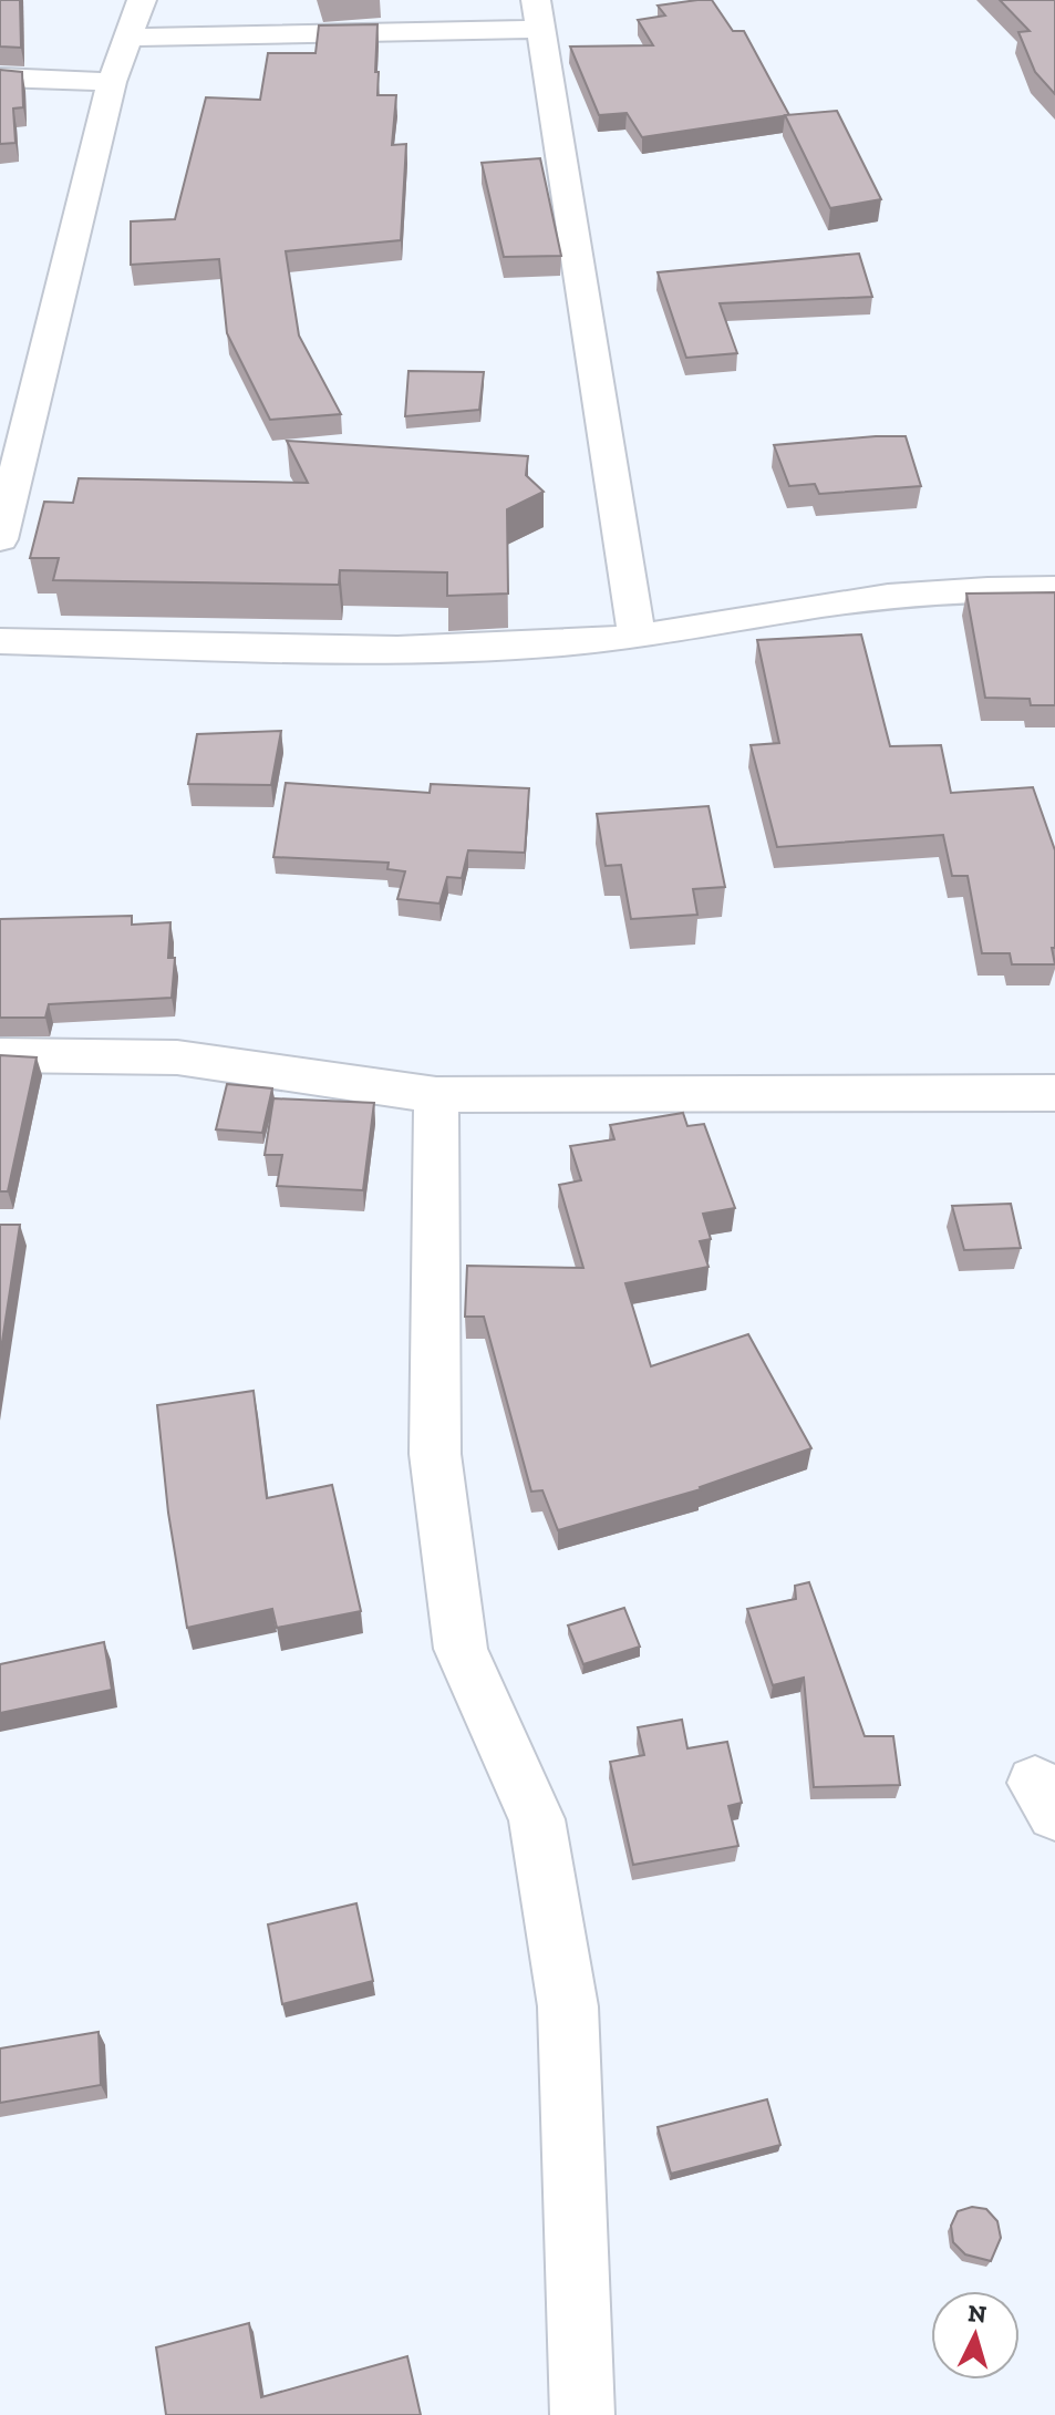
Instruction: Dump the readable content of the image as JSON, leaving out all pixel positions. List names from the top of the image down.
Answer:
{
  "north": "top"
}
